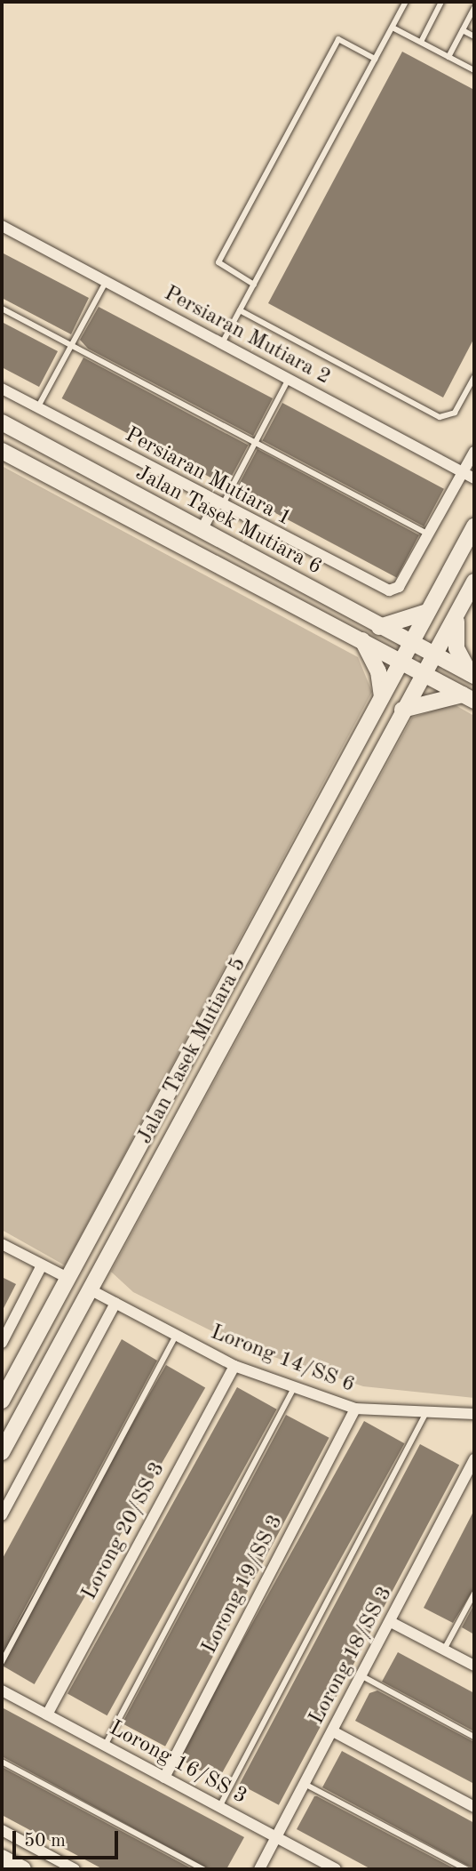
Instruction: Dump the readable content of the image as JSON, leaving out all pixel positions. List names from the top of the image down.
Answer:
{
  "streets": {
    "street": [
      "Persiaran Mutiara 2",
      "Persiaran Mutiara 1",
      "Jalan Tasek Mutiara 6",
      "Jalan Tasek Mutiara 5",
      "Lorong 14/SS 6",
      "Lorong 20/SS 3",
      "Lorong 19/SS 3",
      "Lorong 18/SS 3",
      "Lorong 16/SS 3"
    ]
  },
  "crossings": [
    ["Jalan Tasek Mutiara 6", "Jalan Tasek Mutiara 5"],
    ["Jalan Tasek Mutiara 5", "Lorong 14/SS 6"],
    ["Lorong 14/SS 6", "Lorong 20/SS 3"],
    ["Lorong 14/SS 6", "Lorong 19/SS 3"],
    ["Lorong 20/SS 3", "Lorong 16/SS 3"],
    ["Lorong 19/SS 3", "Lorong 16/SS 3"],
    ["Lorong 18/SS 3", "Lorong 16/SS 3"]
  ],
  "scale_bar": "50 m"
}
